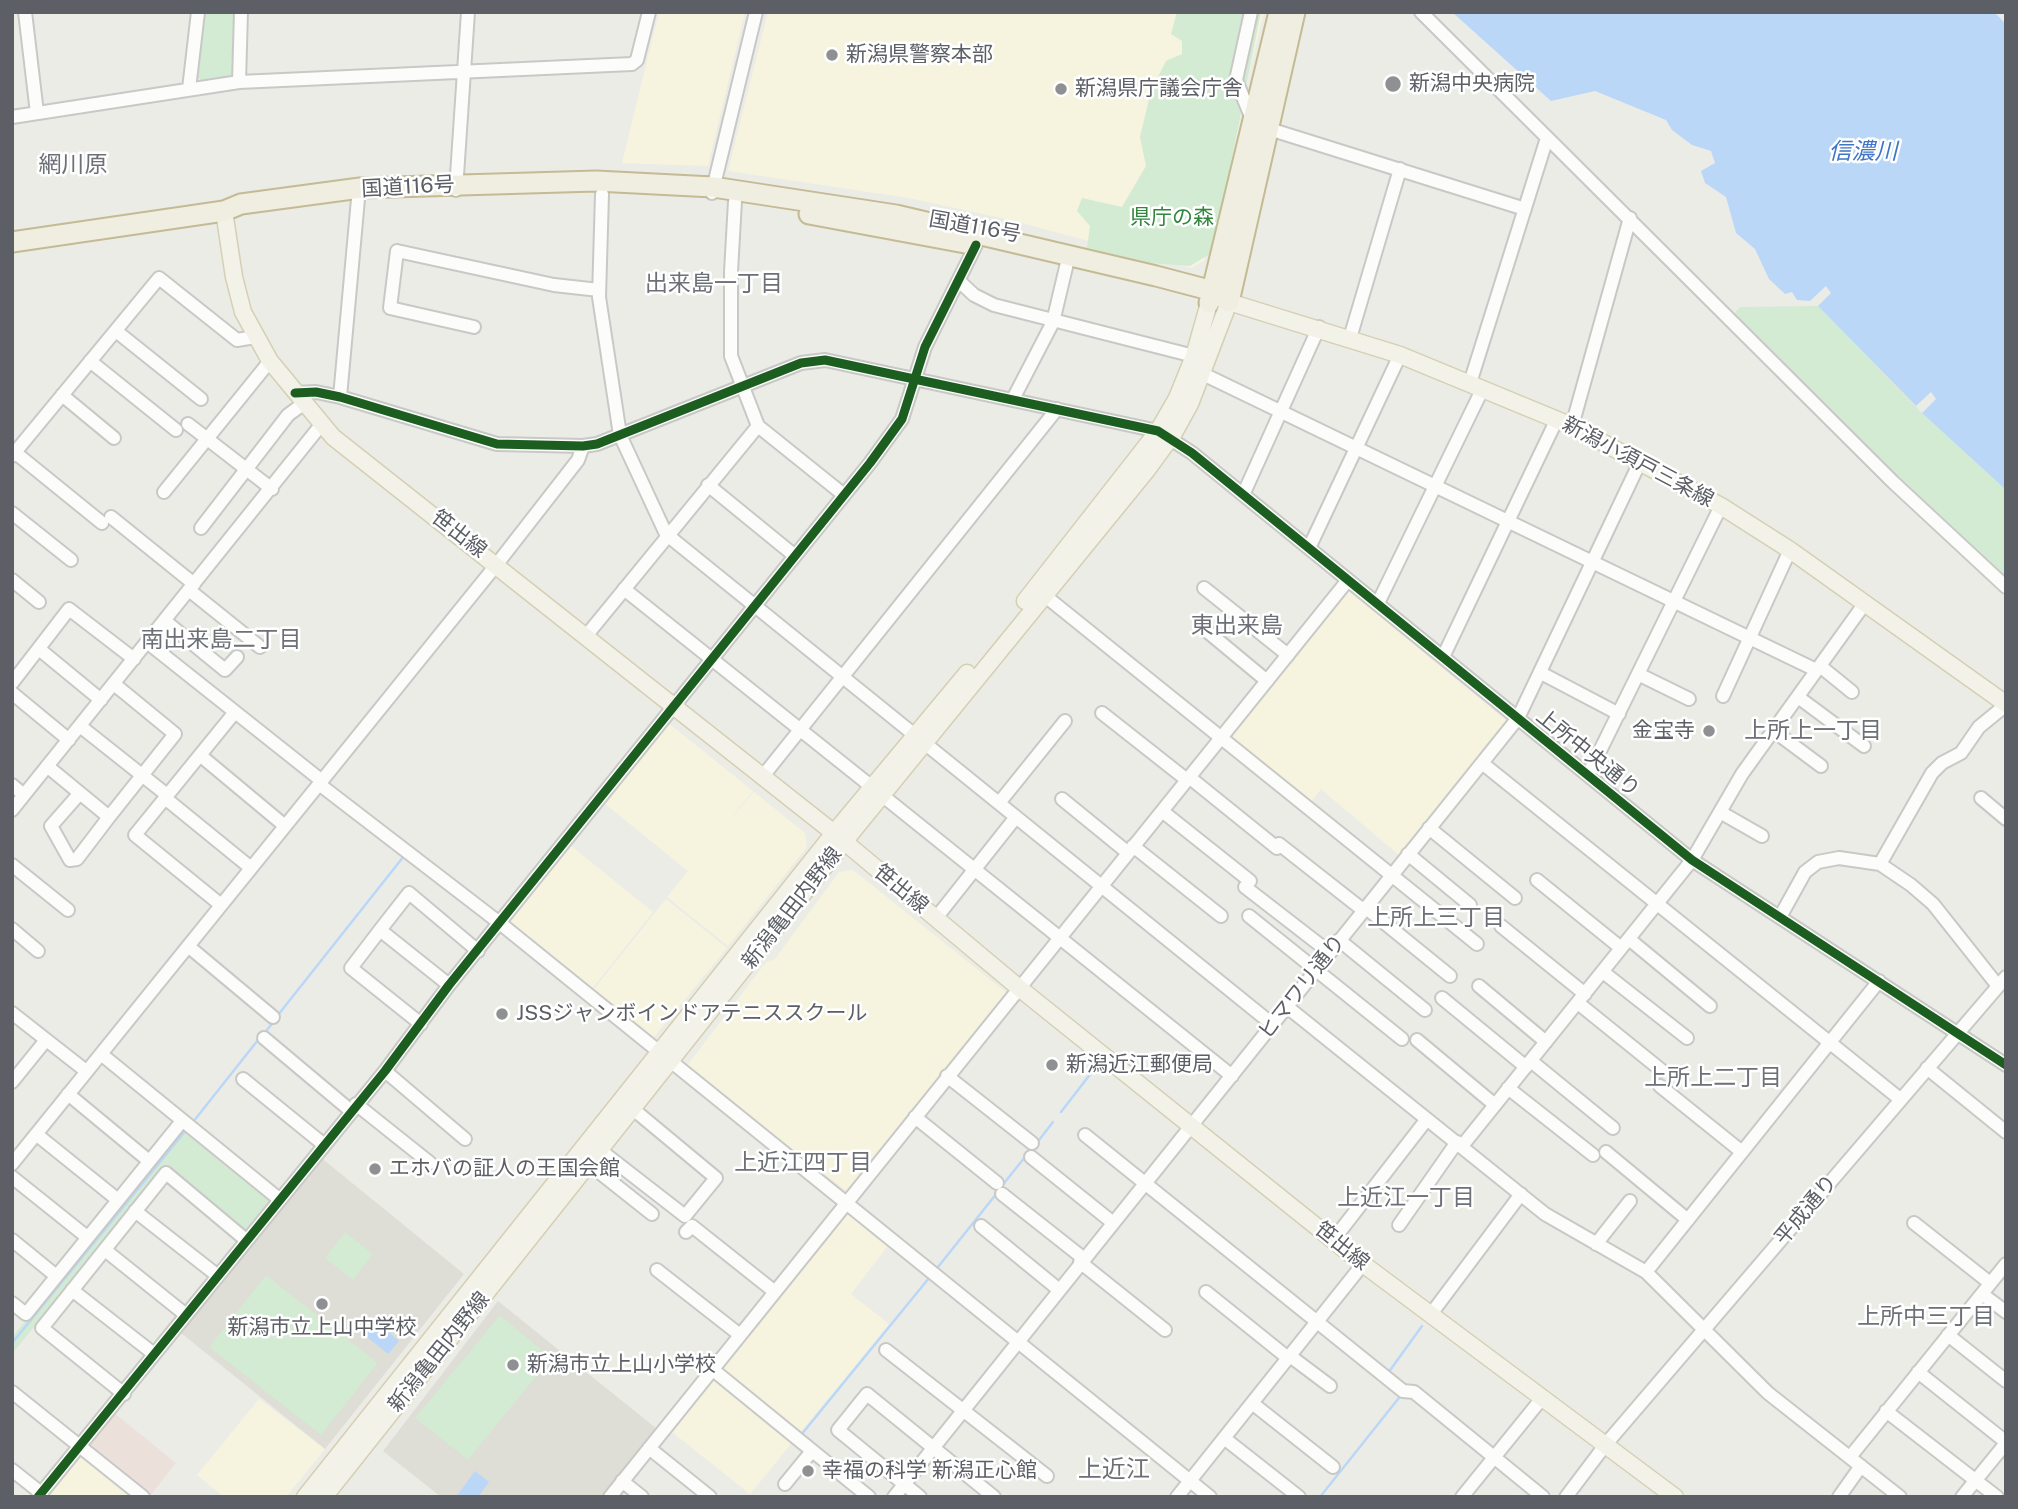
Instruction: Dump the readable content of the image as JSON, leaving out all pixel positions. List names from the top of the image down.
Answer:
{
  "streets": {
    "highway": ["国道116号"],
    "main road": ["新潟小須戸三条線", "笹出線", "新潟亀田内野線"],
    "street": ["上所中央通り", "ヒマワリ通り", "平成通り"]
  },
  "crossings": [
    ["国道116号", "新潟小須戸三条線"],
    ["国道116号", "笹出線"],
    ["国道116号", "新潟亀田内野線"],
    ["新潟小須戸三条線", "新潟亀田内野線"],
    ["新潟小須戸三条線", "ヒマワリ通り"],
    ["笹出線", "新潟亀田内野線"],
    ["笹出線", "ヒマワリ通り"],
    ["笹出線", "平成通り"],
    ["上所中央通り", "新潟亀田内野線"],
    ["上所中央通り", "ヒマワリ通り"],
    ["上所中央通り", "平成通り"]
  ],
  "districts": [
    "網川原",
    "出来島一丁目",
    "東出来島",
    "南出来島二丁目",
    "上所上一丁目",
    "上所上三丁目",
    "上所上二丁目",
    "上近江四丁目",
    "上近江一丁目",
    "上所中三丁目",
    "上近江"
  ],
  "water": ["信濃川"],
  "parks": ["県庁の森"],
  "places": [
    "新潟県警察本部",
    "新潟中央病院",
    "新潟県庁議会庁舎",
    "金宝寺",
    "JSSジャンボインドアテニススクール",
    "新潟近江郵便局",
    "エホバの証人の王国会館",
    "新潟市立上山中学校",
    "新潟市立上山小学校",
    "幸福の科学 新潟正心館"
  ]
}
